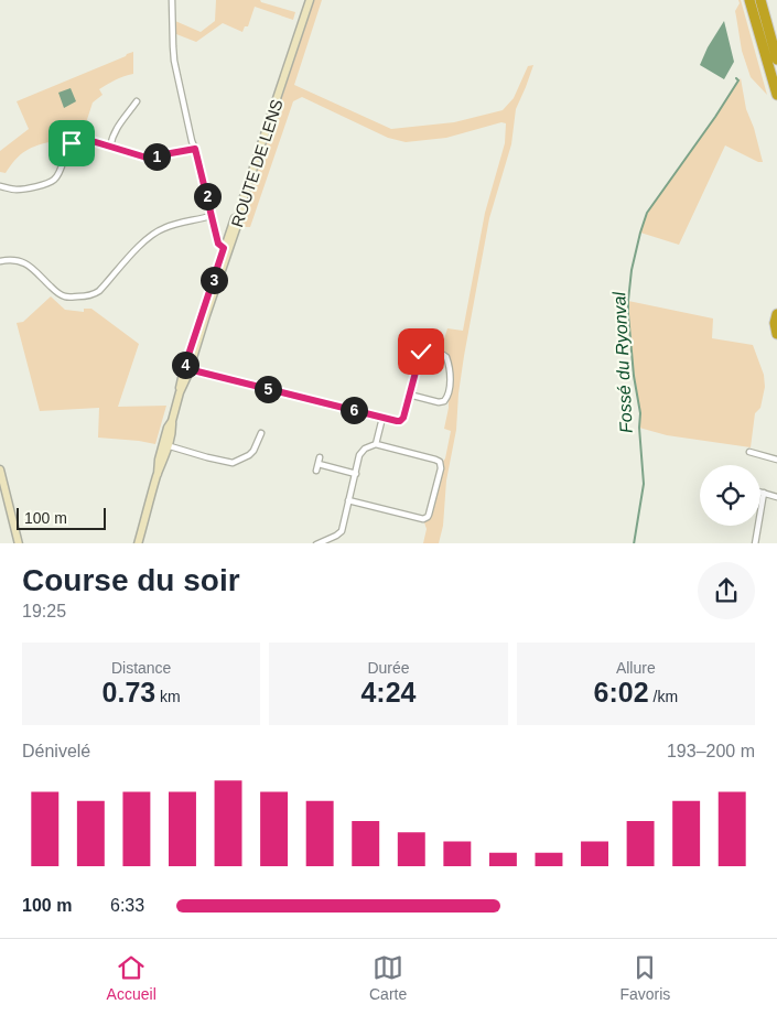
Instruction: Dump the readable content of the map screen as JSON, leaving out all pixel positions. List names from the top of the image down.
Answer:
{
  "streets": {
    "main road": ["ROUTE DE LENS"]
  },
  "water": ["Fossé du Ryonval"],
  "scale_bar": "100 m",
  "page": {
    "pins": [
      "1",
      "2",
      "3",
      "4",
      "5",
      "6"
    ],
    "scale": "100 m",
    "heading": ["Course du soir", "19:25"],
    "stats": [
      ["Distance", "0.73 km"],
      ["Durée", "4:24"],
      ["Allure", "6:02 /km"]
    ],
    "chart": ["Dénivelé", "193–200 m"],
    "list": [
      {
        "name": "100 m",
        "note": "6:33"
      }
    ],
    "tabs": ["Accueil", "Carte", "Favoris"]
  }
}
